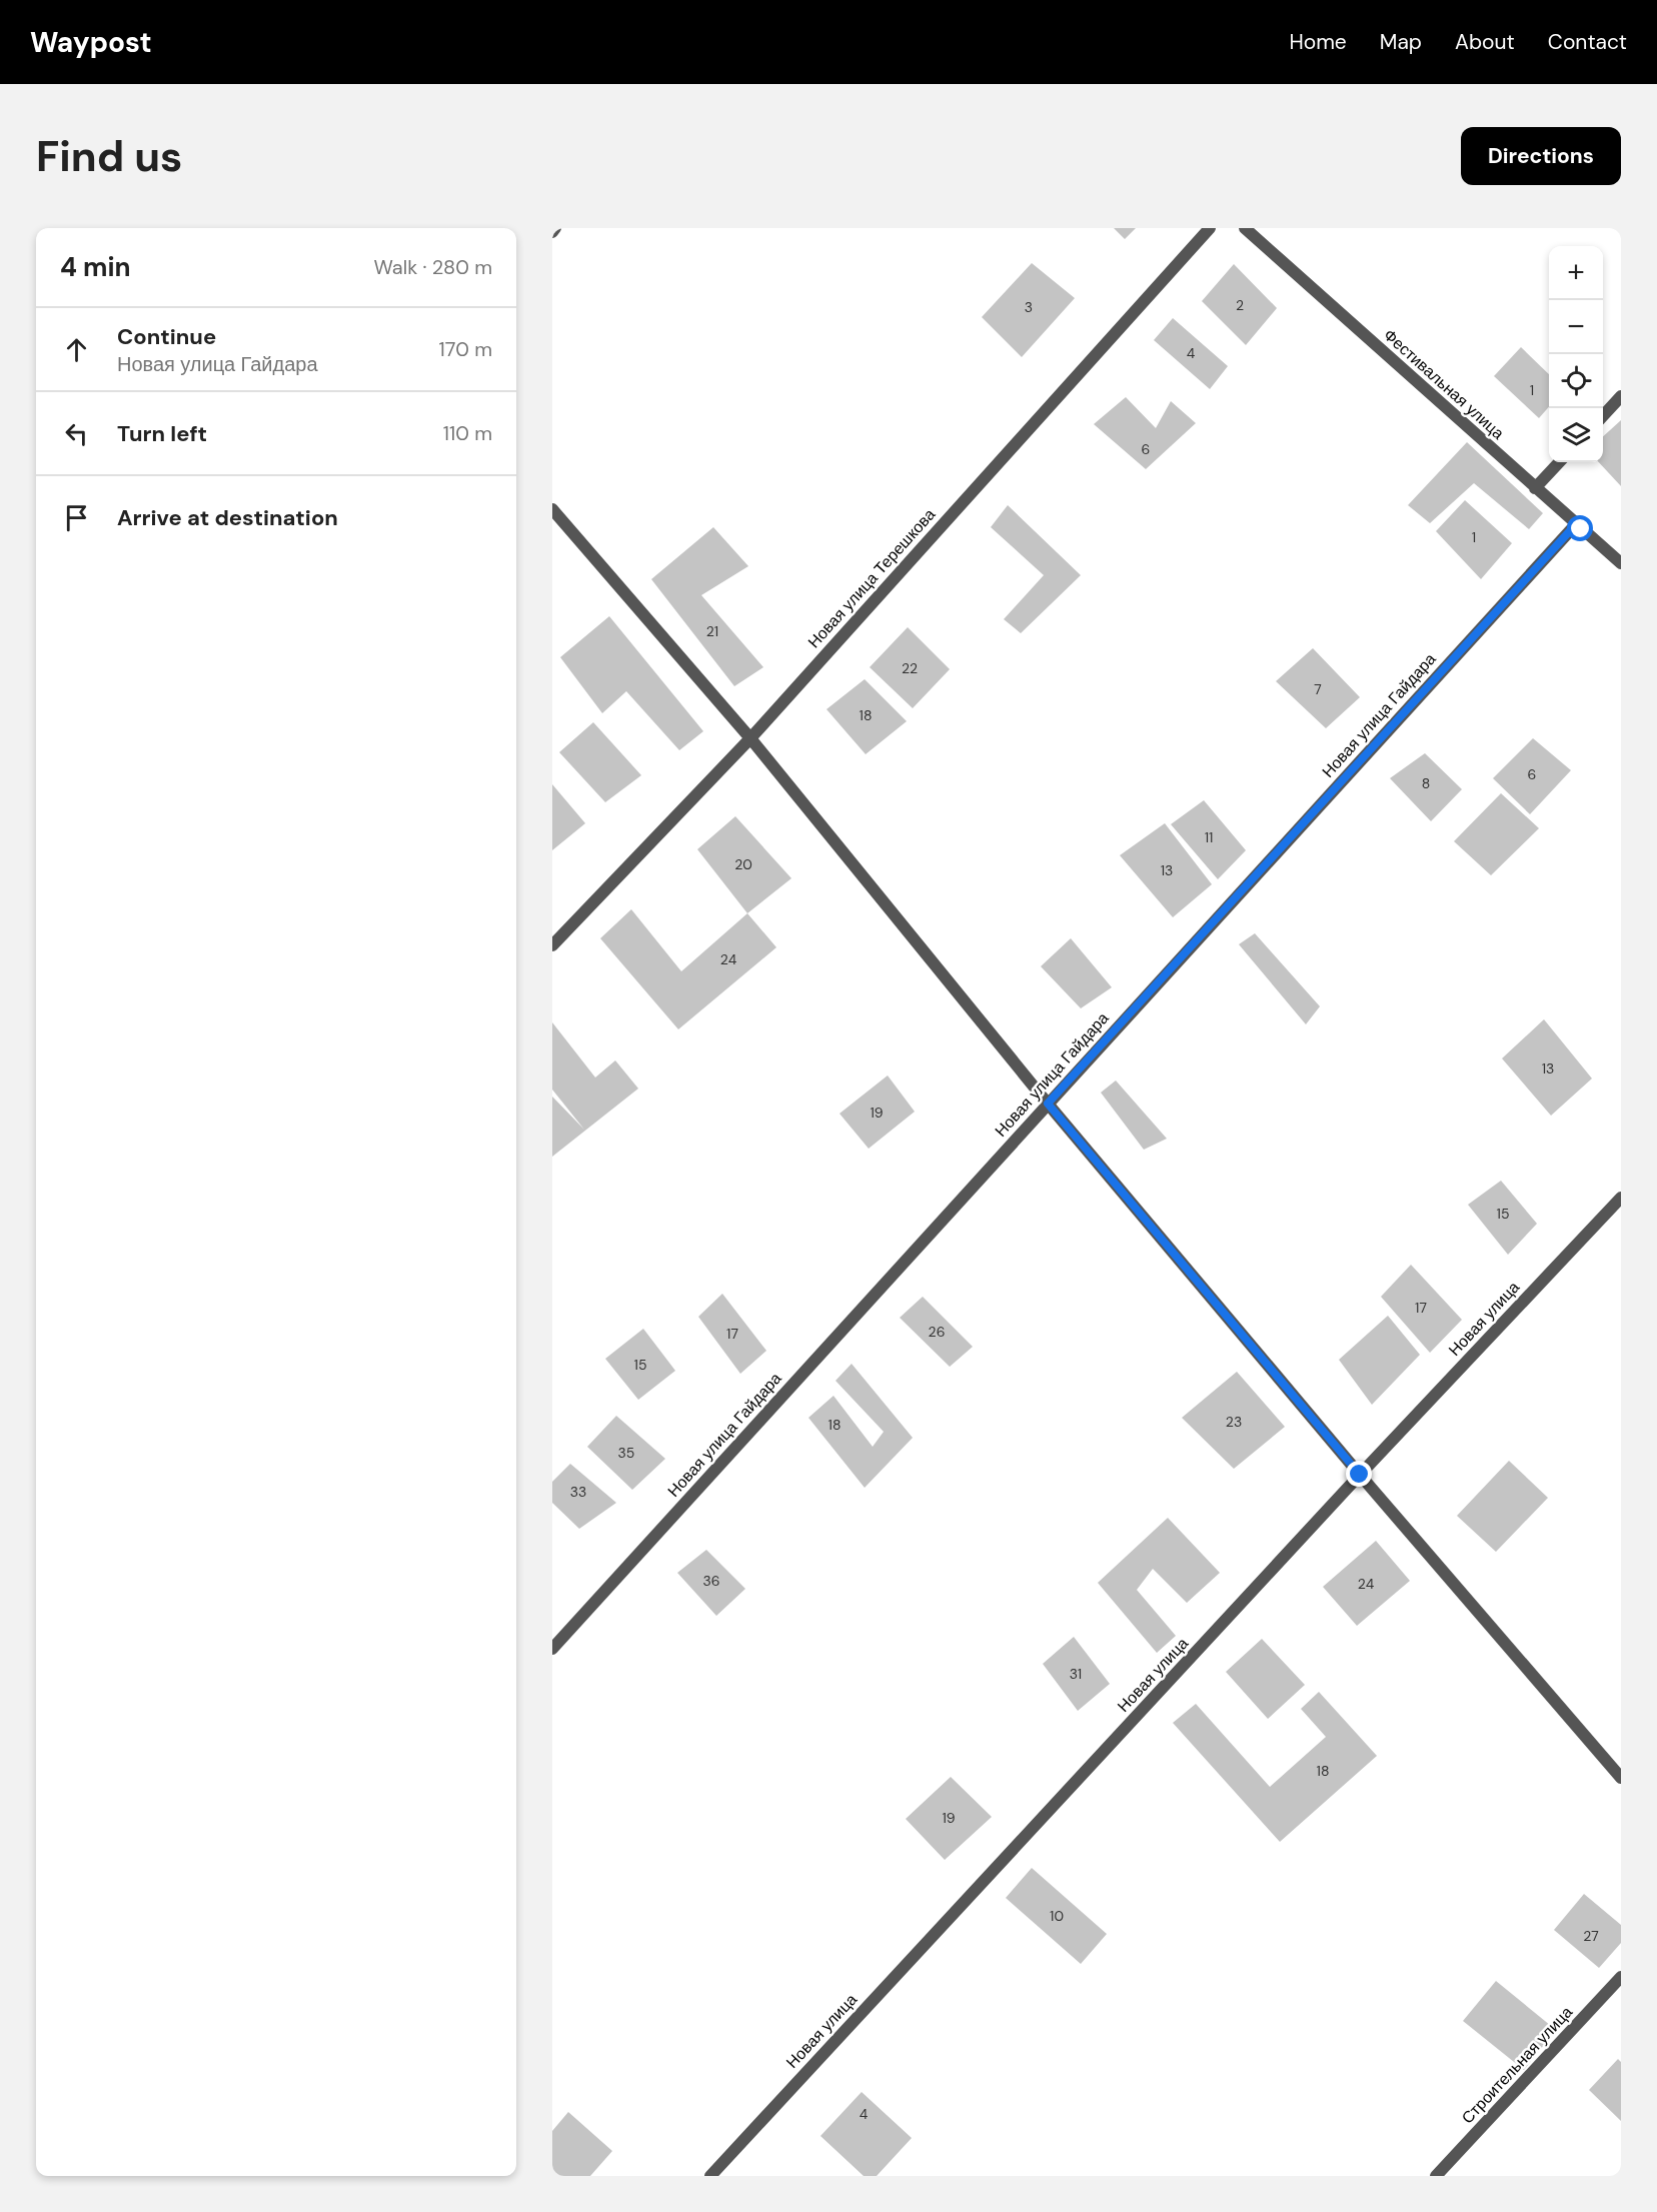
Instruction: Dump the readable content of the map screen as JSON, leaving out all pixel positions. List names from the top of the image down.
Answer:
{
  "streets": {
    "street": [
      "Фестивальная улица",
      "Новая улица Терешкова",
      "Новая улица Гайдара",
      "Новая улица",
      "Строительная улица"
    ]
  },
  "crossings": [
    ["Фестивальная улица", "Новая улица Гайдара"]
  ],
  "house_numbers": [
    "2",
    "3",
    "4",
    "1",
    "6",
    "1",
    "21",
    "22",
    "7",
    "18",
    "6",
    "8",
    "11",
    "20",
    "13",
    "24",
    "13",
    "19",
    "15",
    "17",
    "26",
    "17",
    "15",
    "23",
    "18",
    "35",
    "33",
    "36",
    "24",
    "31",
    "18",
    "19",
    "10",
    "27",
    "4"
  ],
  "page": {
    "header": "Waypost",
    "nav": [
      "Home",
      "Map",
      "About",
      "Contact"
    ],
    "buttons": "Directions",
    "title": "Find us",
    "heading": ["4 min", "Walk · 280 m"],
    "map_buttons": ["+", "−"],
    "list": [
      ["Continue", "Новая улица Гайдара", "170 m"],
      ["Turn left", "110 m"],
      "Arrive at destination"
    ]
  }
}
